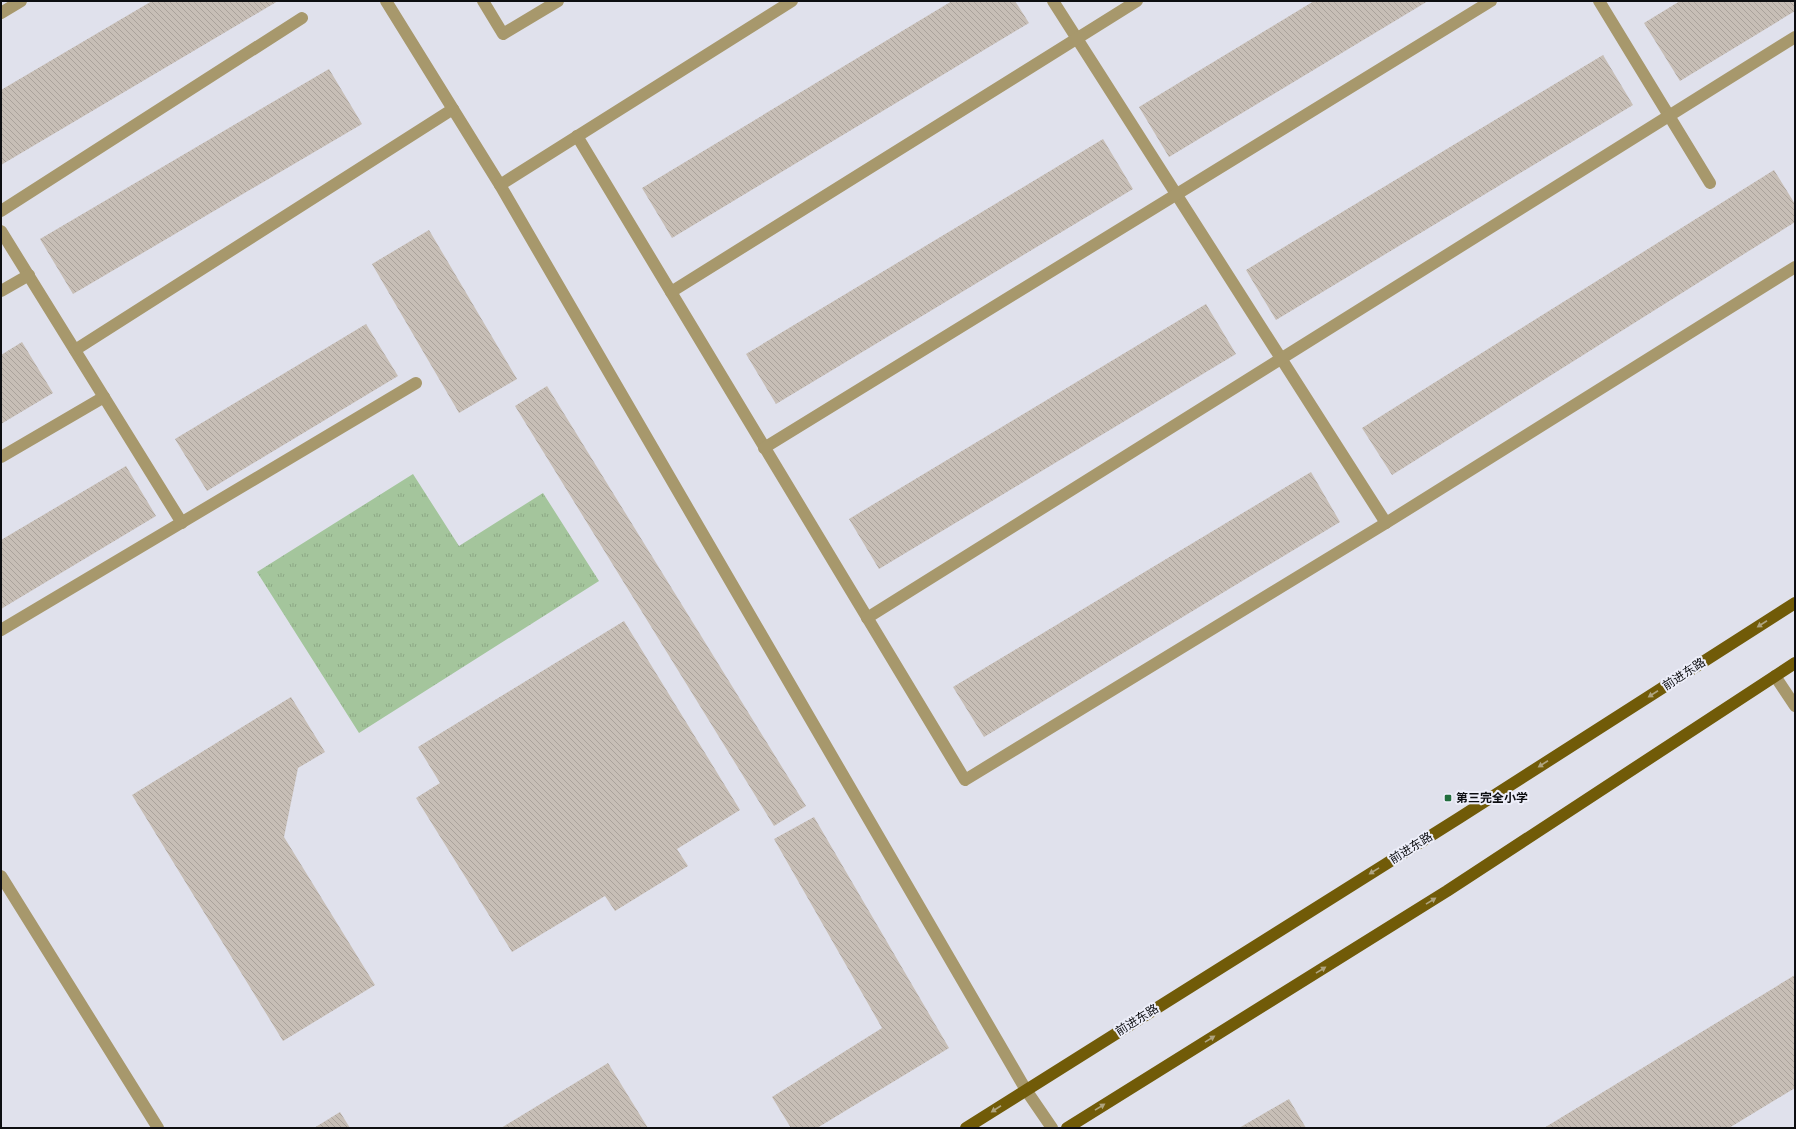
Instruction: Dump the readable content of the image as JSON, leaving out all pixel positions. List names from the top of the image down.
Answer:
{
  "streets": {
    "main road": ["前进东路"]
  },
  "places": {
    "transit": ["第三完全小学"]
  }
}
